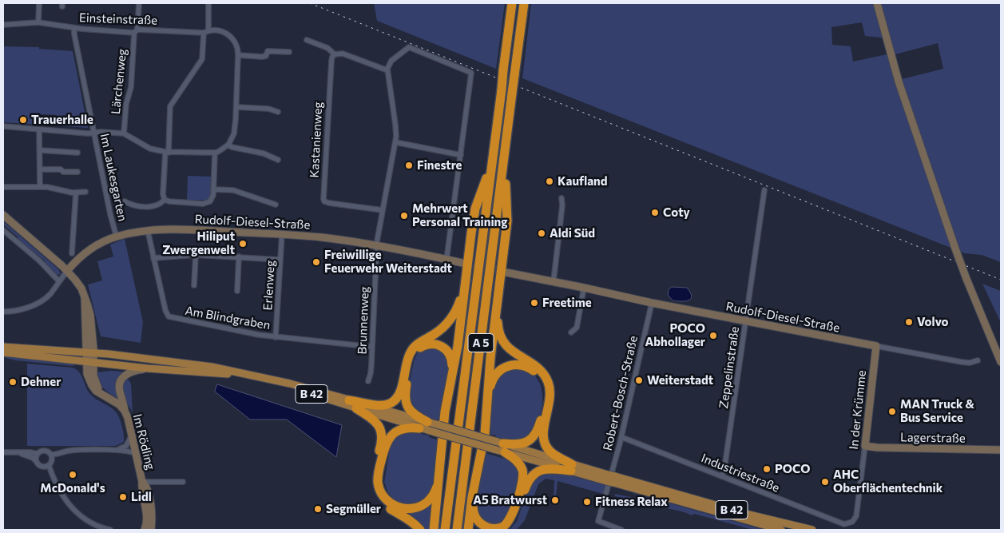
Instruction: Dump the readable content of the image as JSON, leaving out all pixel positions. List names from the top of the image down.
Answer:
{
  "streets": {
    "highway": ["A 5"],
    "main road": ["B 42"],
    "street": [
      "Einsteinstraße",
      "Lärchenweg",
      "Kastanienweg",
      "Im Laukesgarten",
      "Rudolf-Diesel-Straße",
      "Erlenweg",
      "Am Blindgraben",
      "Brunnenweg",
      "Zeppelinstraße",
      "Robert-Bosch-Straße",
      "In der Krümme",
      "Lagerstraße",
      "Im Rödling",
      "Industriestraße"
    ]
  },
  "crossings": [
    ["Einsteinstraße", "Lärchenweg"],
    ["Einsteinstraße", "Im Laukesgarten"],
    ["Kastanienweg", "Brunnenweg"],
    ["Im Laukesgarten", "Rudolf-Diesel-Straße"],
    ["Rudolf-Diesel-Straße", "Erlenweg"],
    ["Rudolf-Diesel-Straße", "Am Blindgraben"],
    ["Rudolf-Diesel-Straße", "Brunnenweg"],
    ["Rudolf-Diesel-Straße", "Zeppelinstraße"],
    ["Rudolf-Diesel-Straße", "Robert-Bosch-Straße"],
    ["Rudolf-Diesel-Straße", "In der Krümme"],
    ["Erlenweg", "Am Blindgraben"],
    ["Am Blindgraben", "Brunnenweg"],
    ["A 5", "B 42"],
    ["Zeppelinstraße", "Industriestraße"],
    ["Robert-Bosch-Straße", "B 42"],
    ["Robert-Bosch-Straße", "Industriestraße"],
    ["B 42", "Im Rödling"],
    ["In der Krümme", "Lagerstraße"],
    ["In der Krümme", "Industriestraße"]
  ],
  "places": [
    "Trauerhalle",
    "Finestre",
    "Kaufland",
    "Coty",
    "Mehrwert Personal Training",
    "Aldi Süd",
    "Hiliput Zwergenwelt",
    "Freiwillige Feuerwehr Weiterstadt",
    "Freetime",
    "Volvo",
    "POCO Abhollager",
    "Weiterstadt",
    "Dehner",
    "MAN Truck & Bus Service",
    "POCO",
    "McDonald's",
    "AHC Oberflächentechnik",
    "Lidl",
    "A5 Bratwurst",
    "Fitness Relax",
    "Segmüller"
  ]
}
